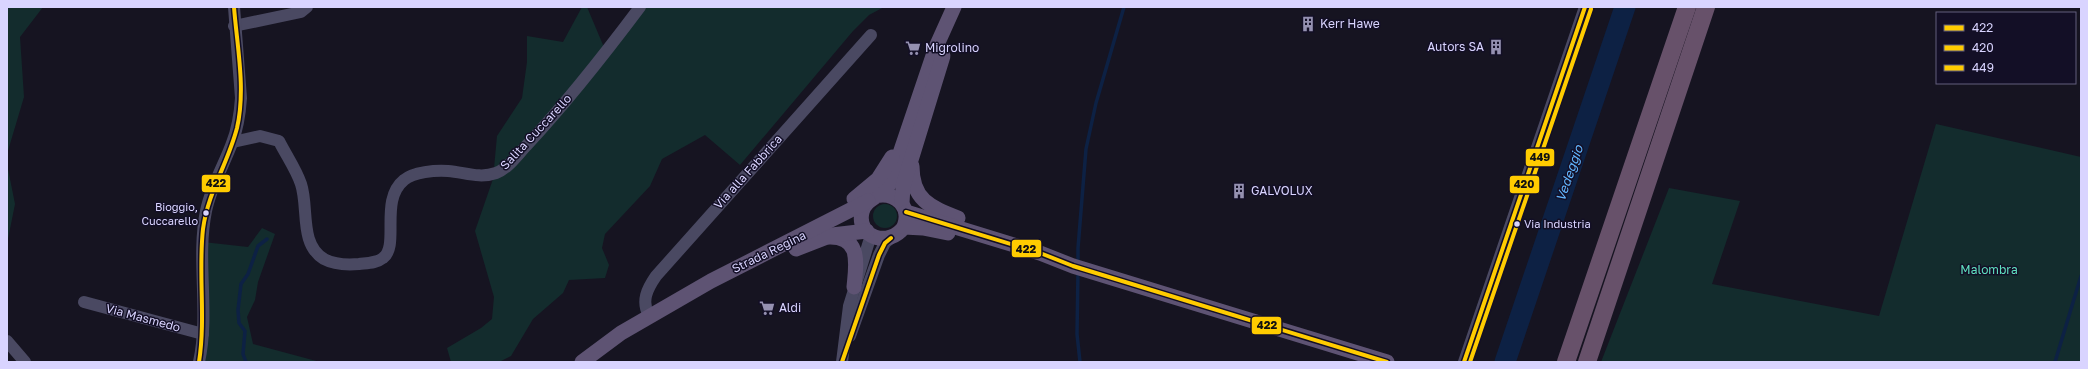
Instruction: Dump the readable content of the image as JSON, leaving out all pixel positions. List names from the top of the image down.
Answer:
{
  "streets": {
    "main road": ["Strada Regina"],
    "street": ["Salita Cuccarello", "Via alla Fabbrica", "Via Masmedo"]
  },
  "crossings": [
    ["Via alla Fabbrica", "Strada Regina"]
  ],
  "water": ["Vedeggio"],
  "parks": ["Malombra"],
  "places": {
    "building": ["Kerr Hawe", "Autors SA", "GALVOLUX"],
    "supermarket": ["Migrolino", "Aldi"],
    "other": ["Bioggio, Cuccarello", "Via Industria"]
  },
  "lines": ["transit line 422", "transit line 420", "transit line 449"],
  "legend": ["422", "420", "449"]
}
